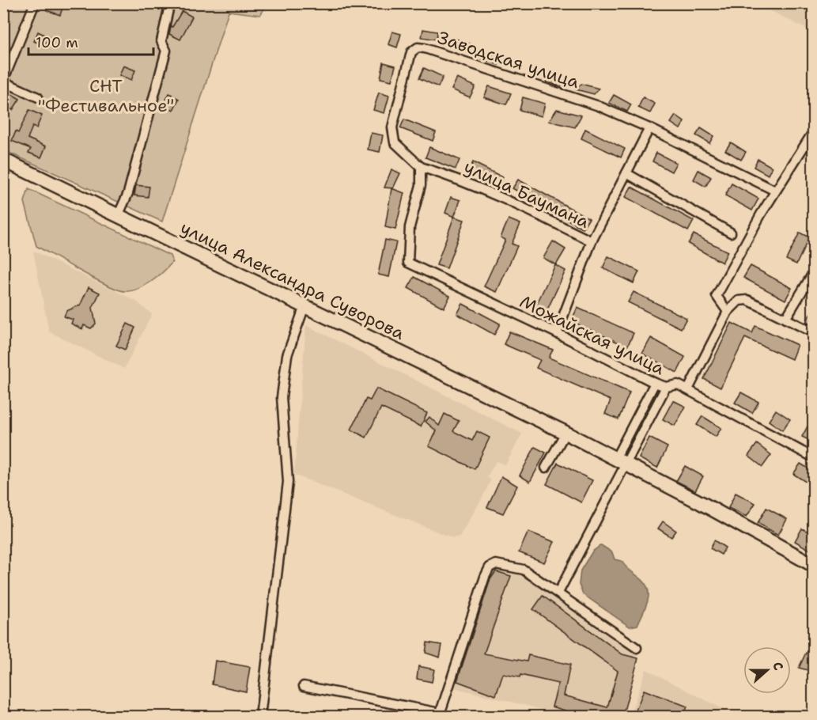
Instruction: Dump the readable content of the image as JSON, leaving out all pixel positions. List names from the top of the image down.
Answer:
{
  "streets": {
    "main road": ["улица Александра Суворова"],
    "street": ["Заводская улица", "улица Баумана", "Можайская улица"]
  },
  "crossings": [
    ["Заводская улица", "улица Баумана"],
    ["Заводская улица", "Можайская улица"],
    ["улица Баумана", "Можайская улица"]
  ],
  "parks": ["СНТ \"Фестивальное\""],
  "scale_bar": "100 m",
  "north": "right"
}
